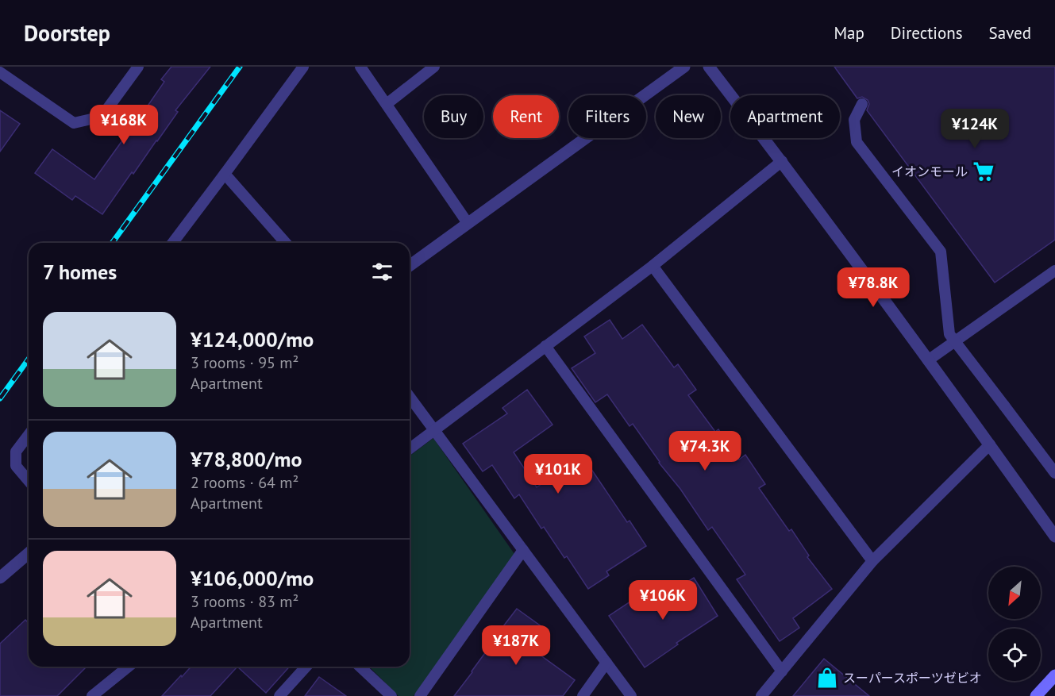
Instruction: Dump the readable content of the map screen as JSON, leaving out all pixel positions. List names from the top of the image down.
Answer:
{
  "places": {
    "supermarket": ["イオンモール"],
    "shop": ["スーパースポーツゼビオ"]
  },
  "north": "bottom left",
  "page": {
    "header": "Doorstep",
    "nav": ["Map", "Directions", "Saved"],
    "chip": [
      "Buy",
      "Rent",
      "Filters",
      "New",
      "Apartment"
    ],
    "price": [
      "¥168K",
      "¥124K",
      "¥78.8K",
      "¥74.3K",
      "¥101K",
      "¥106K",
      "¥187K"
    ],
    "heading": "7 homes",
    "list": [
      {
        "name": "¥124,000/mo",
        "note": "3 rooms · 95 m² · Apartment"
      },
      {
        "name": "¥78,800/mo",
        "note": "2 rooms · 64 m² · Apartment"
      },
      {
        "name": "¥106,000/mo",
        "note": "3 rooms · 83 m² · Apartment"
      }
    ]
  }
}
